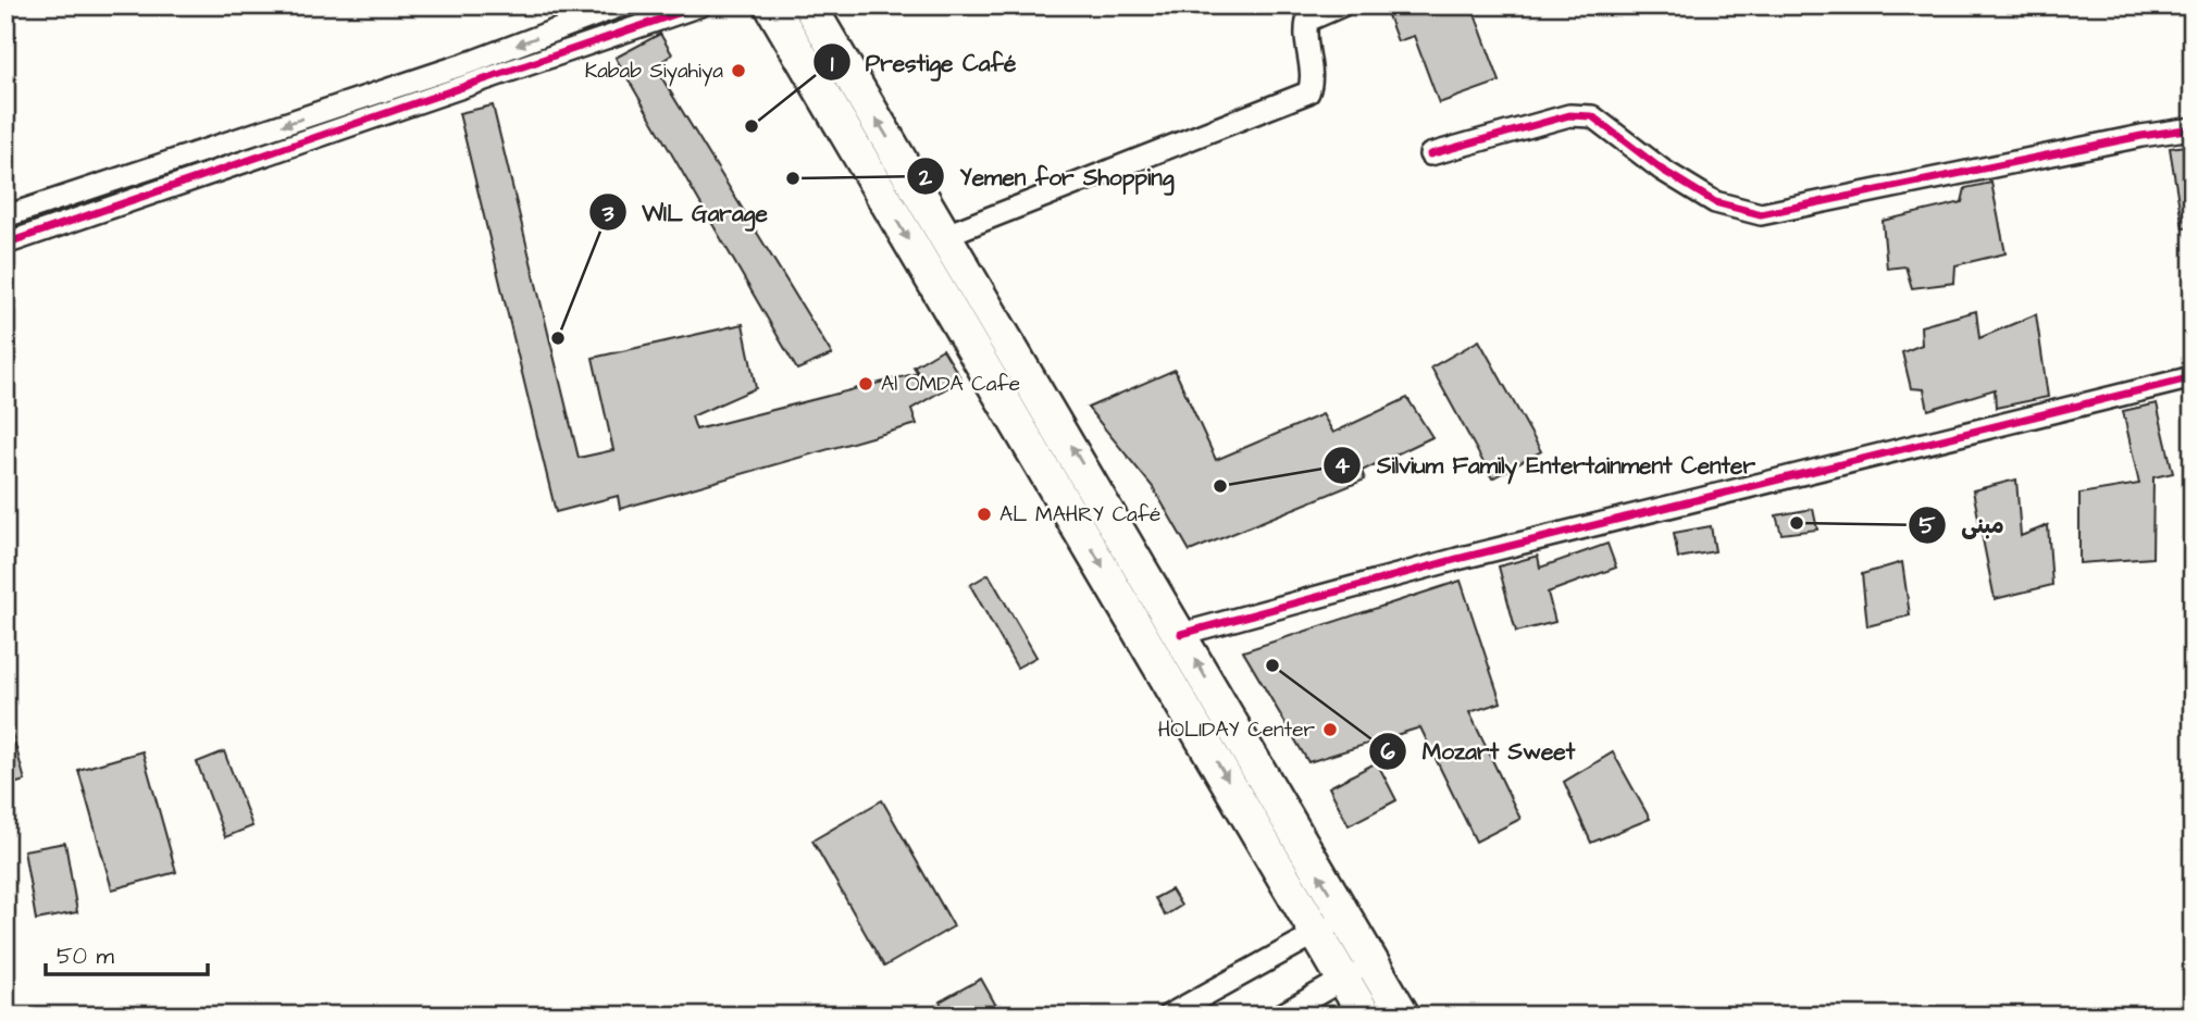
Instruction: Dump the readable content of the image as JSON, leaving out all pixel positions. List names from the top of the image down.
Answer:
{
  "places": [
    "Kabab Siyahiya",
    "Prestige Café",
    "Yemen for Shopping",
    "WIL Garage",
    "Al OMDA Cafe",
    "Silvium Family Entertainment Center",
    "AL MAHRY Café",
    "مبنى",
    "Mozart Sweet",
    "HOLIDAY Center"
  ],
  "scale_bar": "50 m"
}
